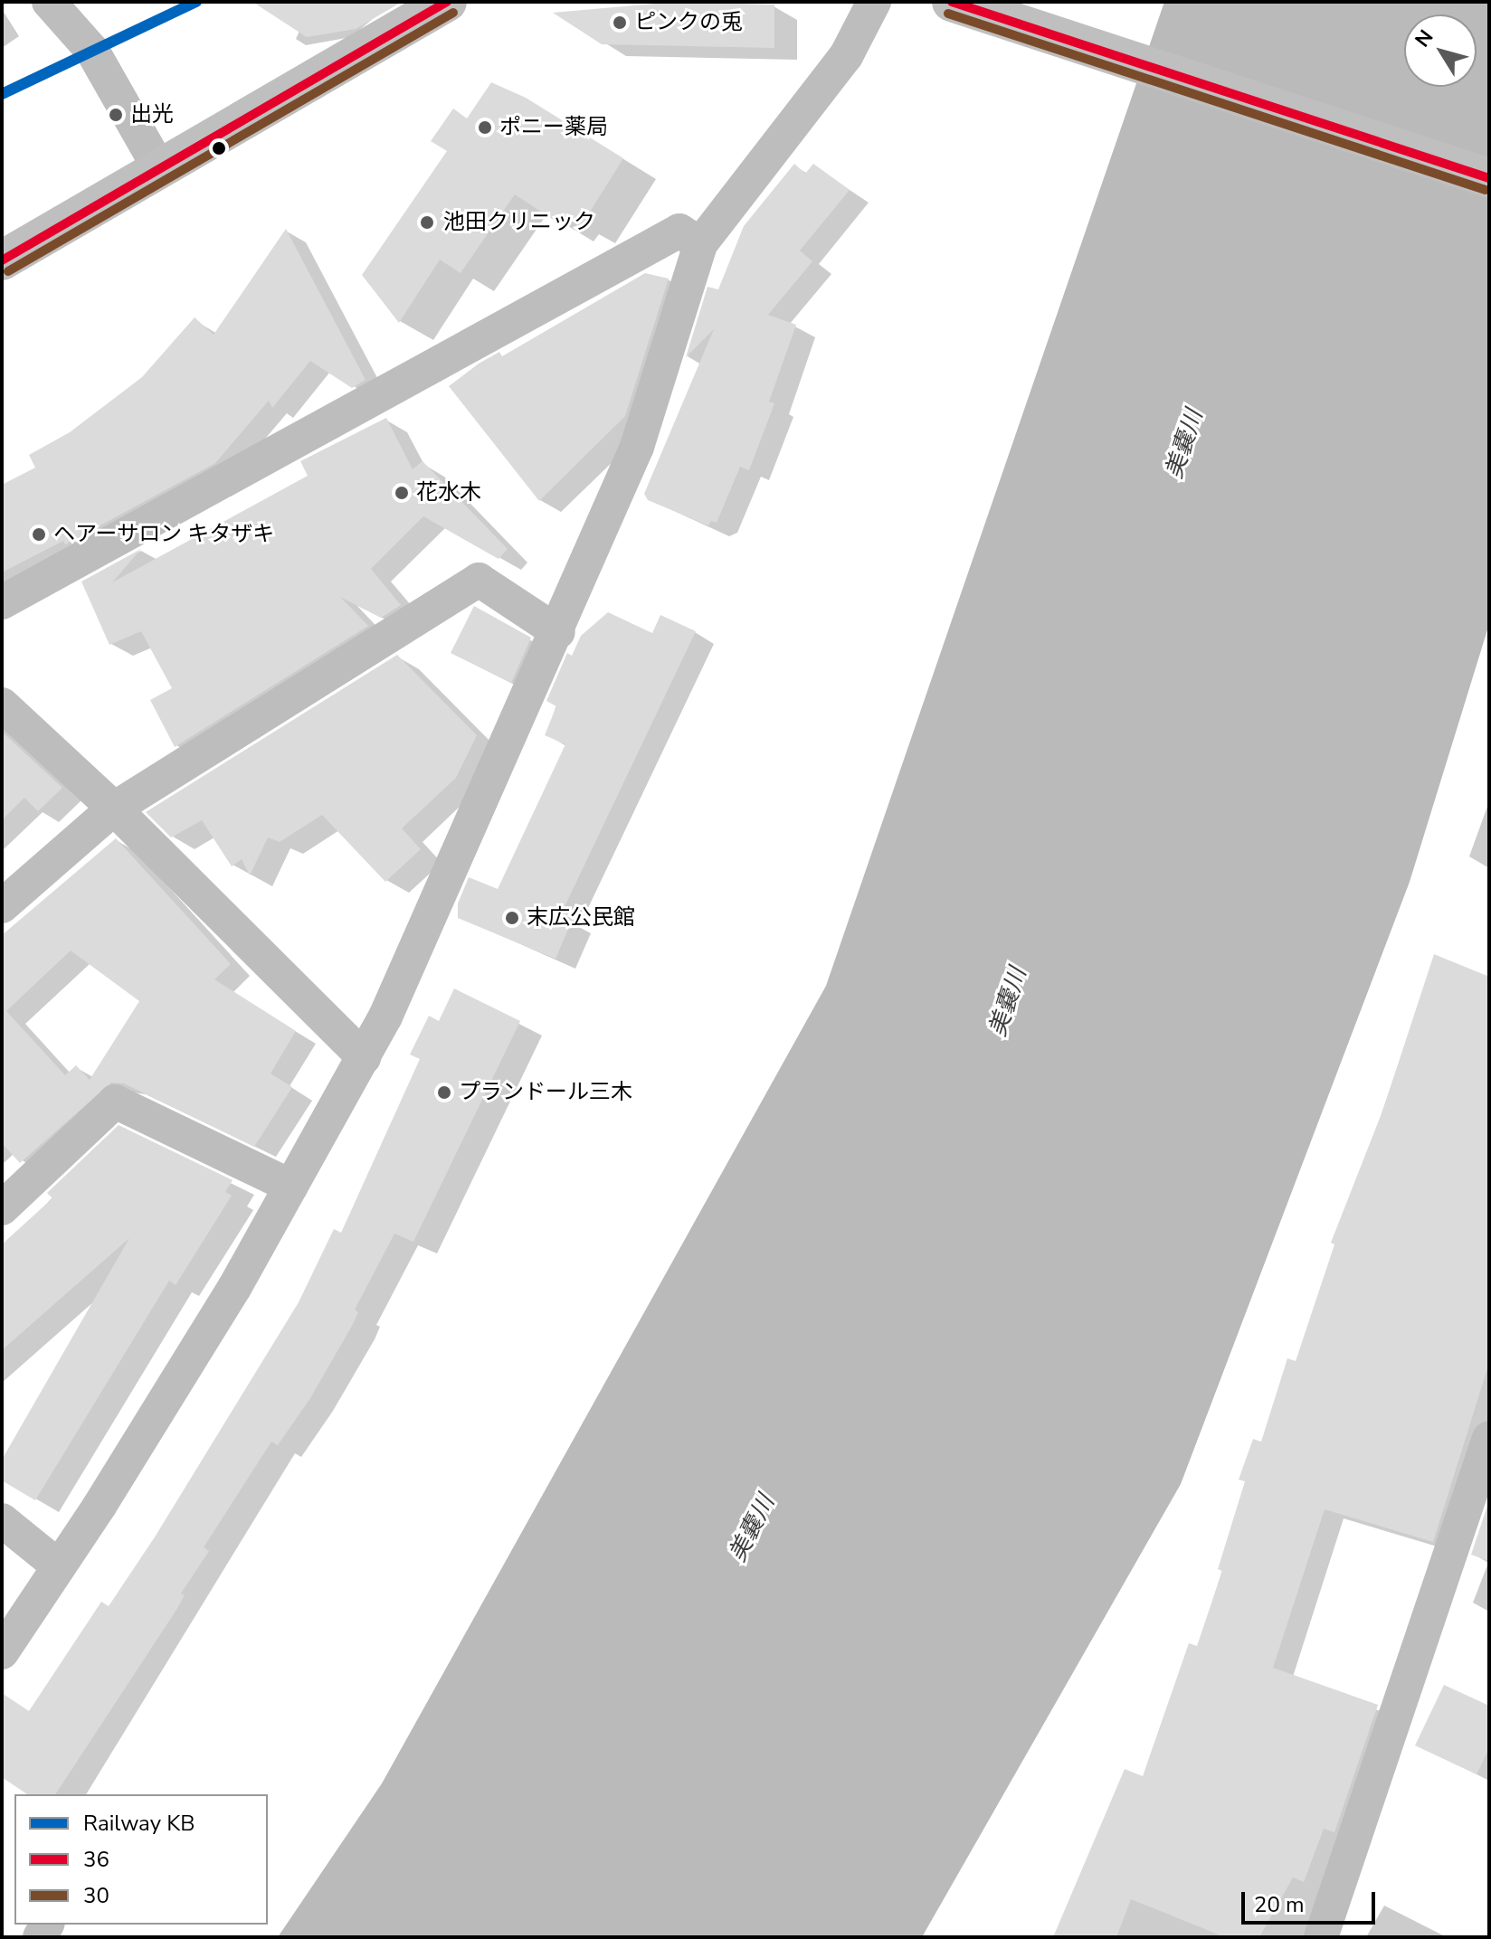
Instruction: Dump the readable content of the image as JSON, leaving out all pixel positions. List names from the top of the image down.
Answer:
{
  "water": ["美嚢川"],
  "places": [
    "ピンクの兎",
    "出光",
    "ポニー薬局",
    "池田クリニック",
    "花水木",
    "ヘアーサロン キタザキ",
    "末広公民館",
    "プランドール三木"
  ],
  "lines": ["rail line KB", "transit line 36", "transit line 30"],
  "legend": ["Railway KB", "36", "30"],
  "scale_bar": "20 m",
  "north": "top left"
}
